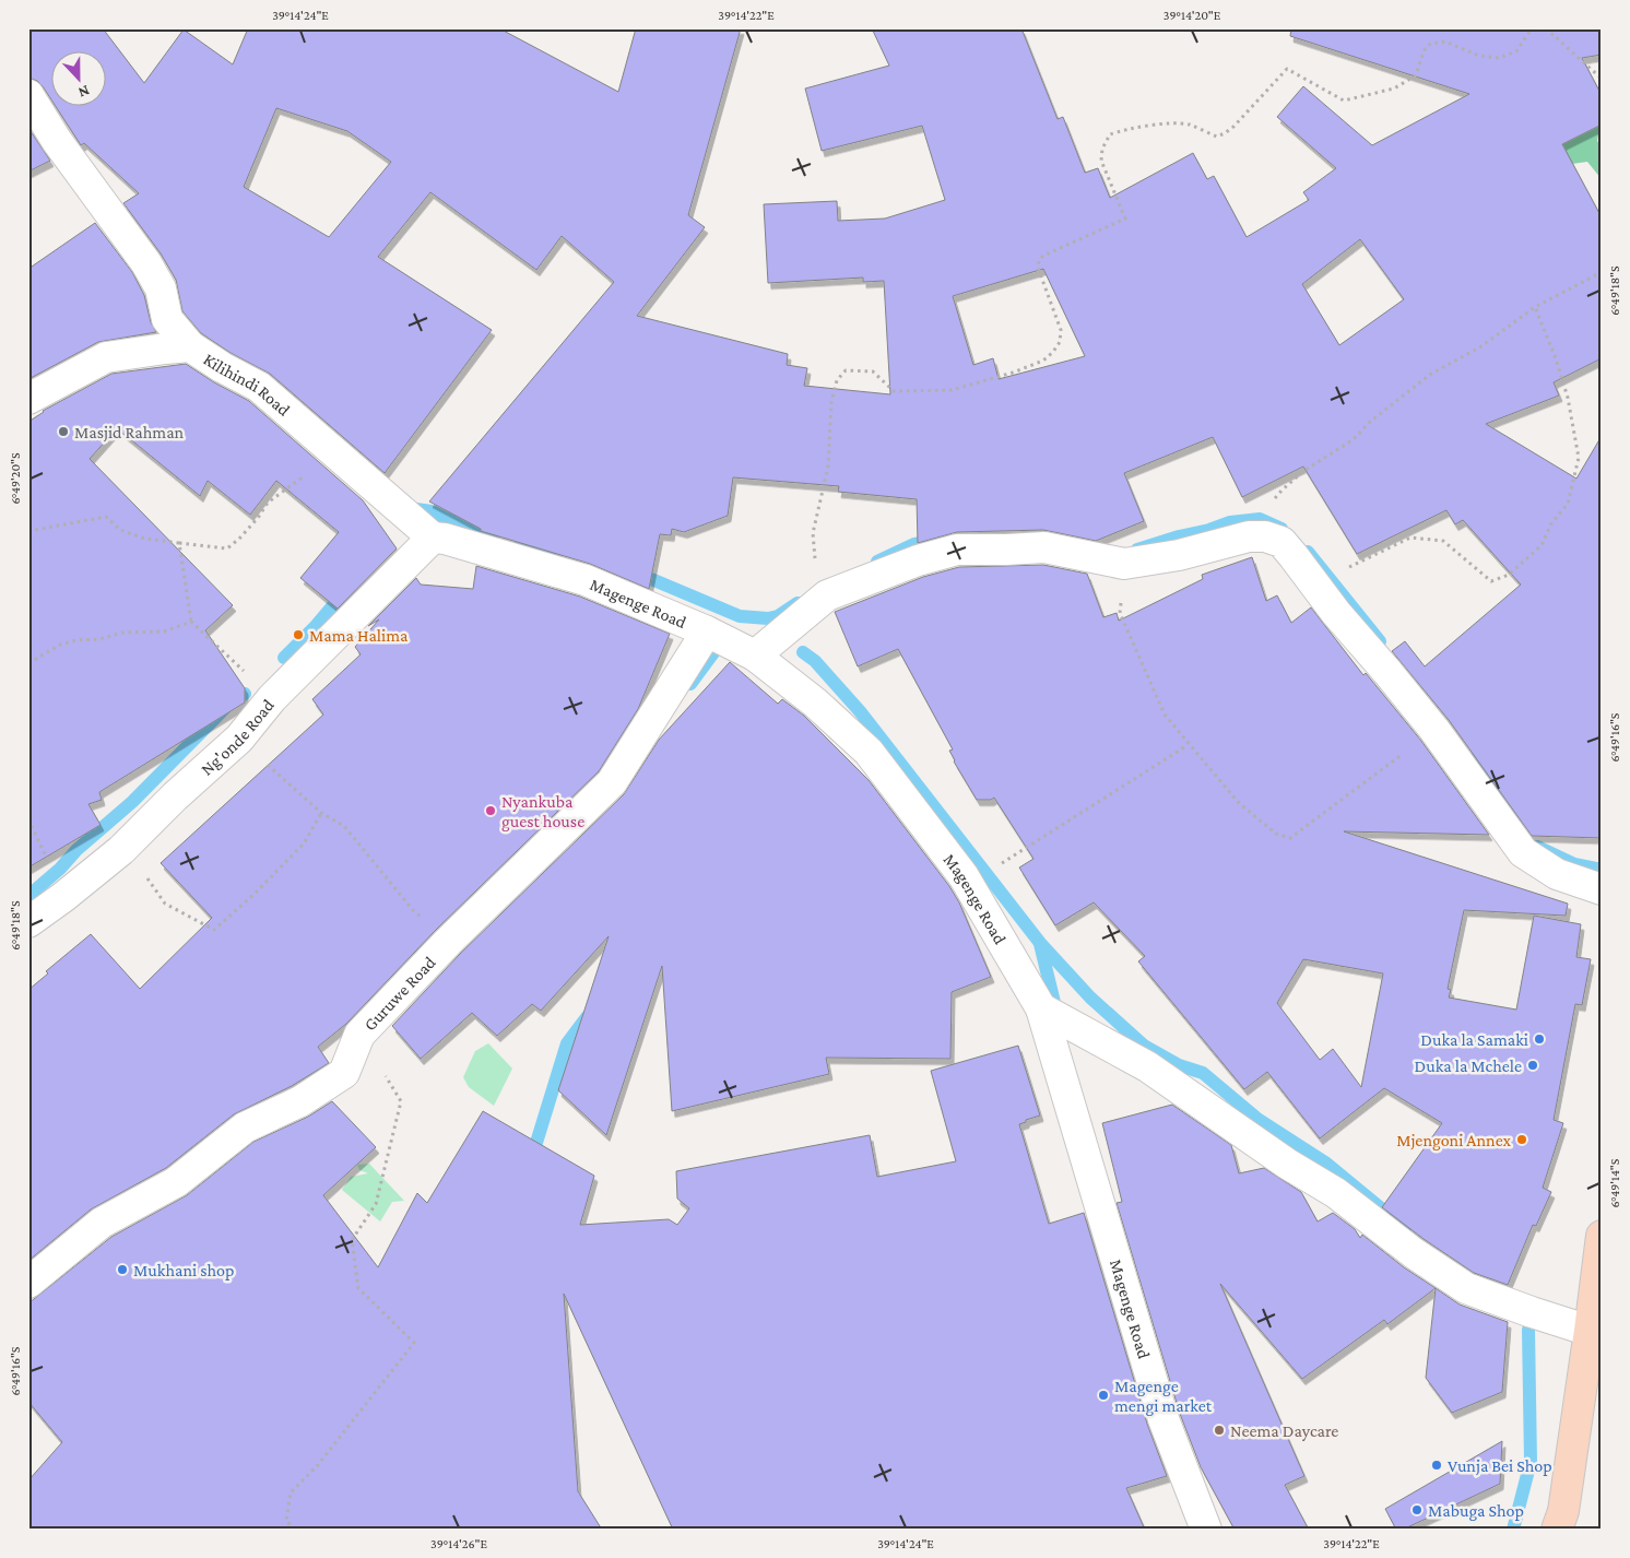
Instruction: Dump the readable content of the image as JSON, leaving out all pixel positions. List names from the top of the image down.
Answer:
{
  "streets": {
    "street": [
      "Kilihindi Road",
      "Magenge Road",
      "Ng'onde Road",
      "Guruwe Road"
    ]
  },
  "crossings": [
    ["Kilihindi Road", "Magenge Road"],
    ["Kilihindi Road", "Ng'onde Road"],
    ["Magenge Road", "Ng'onde Road"],
    ["Magenge Road", "Guruwe Road"]
  ],
  "places": [
    "Masjid Rahman",
    "Mama Halima",
    "Nyankuba guest house",
    "Duka la Samaki",
    "Duka la Mchele",
    "Mjengoni Annex",
    "Mukhani shop",
    "Magenge mengi market",
    "Neema Daycare",
    "Vunja Bei Shop",
    "Mabuga Shop"
  ],
  "north": "bottom",
  "coordinates": [
    "39°14'24\"E",
    "39°14'22\"E",
    "39°14'20\"E",
    "6°49'18\"S",
    "6°49'20\"S",
    "6°49'16\"S",
    "6°49'14\"S",
    "39°14'26\"E"
  ]
}
